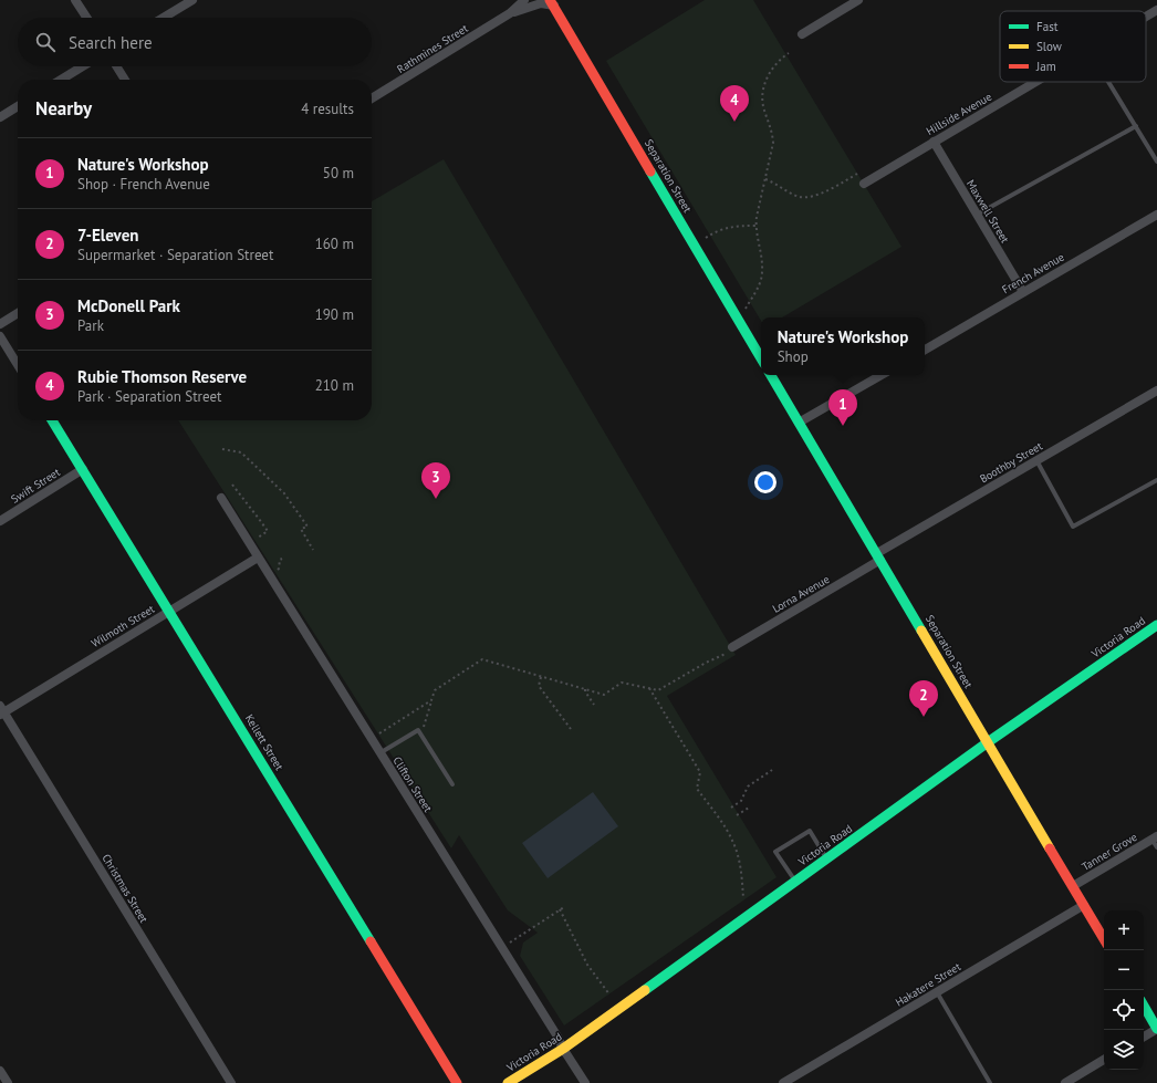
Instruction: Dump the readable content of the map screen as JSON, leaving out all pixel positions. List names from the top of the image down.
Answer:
{
  "streets": {
    "street": [
      "Rathmines Street",
      "Hillside Avenue",
      "Separation Street",
      "Maxwell Street",
      "French Avenue",
      "Boothby Street",
      "Swift Street",
      "Lorna Avenue",
      "Wilmoth Street",
      "Victoria Road",
      "Kellett Street",
      "Clifton Street",
      "Tanner Grove",
      "Christmas Street",
      "Hakatere Street"
    ]
  },
  "crossings": [
    ["Rathmines Street", "Separation Street"],
    ["Hillside Avenue", "Maxwell Street"],
    ["Separation Street", "Boothby Street"],
    ["Separation Street", "Lorna Avenue"],
    ["Separation Street", "Victoria Road"],
    ["Separation Street", "Tanner Grove"],
    ["Separation Street", "Hakatere Street"],
    ["Maxwell Street", "French Avenue"],
    ["Boothby Street", "Lorna Avenue"],
    ["Swift Street", "Kellett Street"],
    ["Wilmoth Street", "Kellett Street"],
    ["Wilmoth Street", "Clifton Street"],
    ["Wilmoth Street", "Christmas Street"],
    ["Victoria Road", "Clifton Street"]
  ],
  "legend": ["Fast", "Slow", "Jam"],
  "page": {
    "search": "Search here",
    "heading": ["Nearby", "4 results"],
    "pins": [
      "4",
      "1",
      "3",
      "2"
    ],
    "list": [
      {
        "mark": "1",
        "name": "Nature's Workshop",
        "note": "Shop · French Avenue",
        "value": "50 m"
      },
      {
        "mark": "2",
        "name": "7-Eleven",
        "note": "Supermarket · Separation Street",
        "value": "160 m"
      },
      {
        "mark": "3",
        "name": "McDonell Park",
        "note": "Park",
        "value": "190 m"
      },
      {
        "mark": "4",
        "name": "Rubie Thomson Reserve",
        "note": "Park · Separation Street",
        "value": "210 m"
      }
    ],
    "popup": ["Nature's Workshop", "Shop"],
    "map_buttons": ["+", "−"]
  }
}
